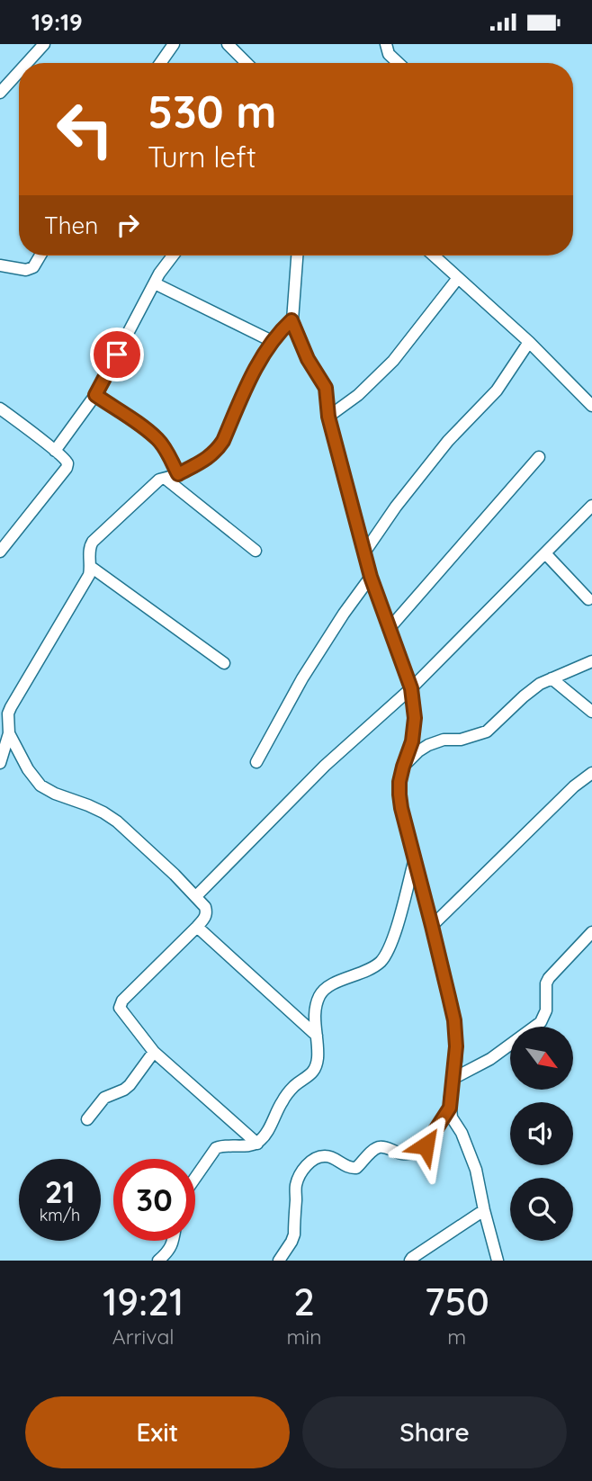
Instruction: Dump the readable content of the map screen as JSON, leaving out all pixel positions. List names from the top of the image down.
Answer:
{
  "north": "bottom right",
  "page": {
    "status": "19:19",
    "turn": ["530 m", "Turn left"],
    "then": "Then",
    "speed": "21 km/h",
    "limit": "30",
    "eta": [
      "19:21",
      "Arrival",
      "2",
      "min",
      "750",
      "m"
    ],
    "buttons": ["Exit", "Share"]
  }
}
